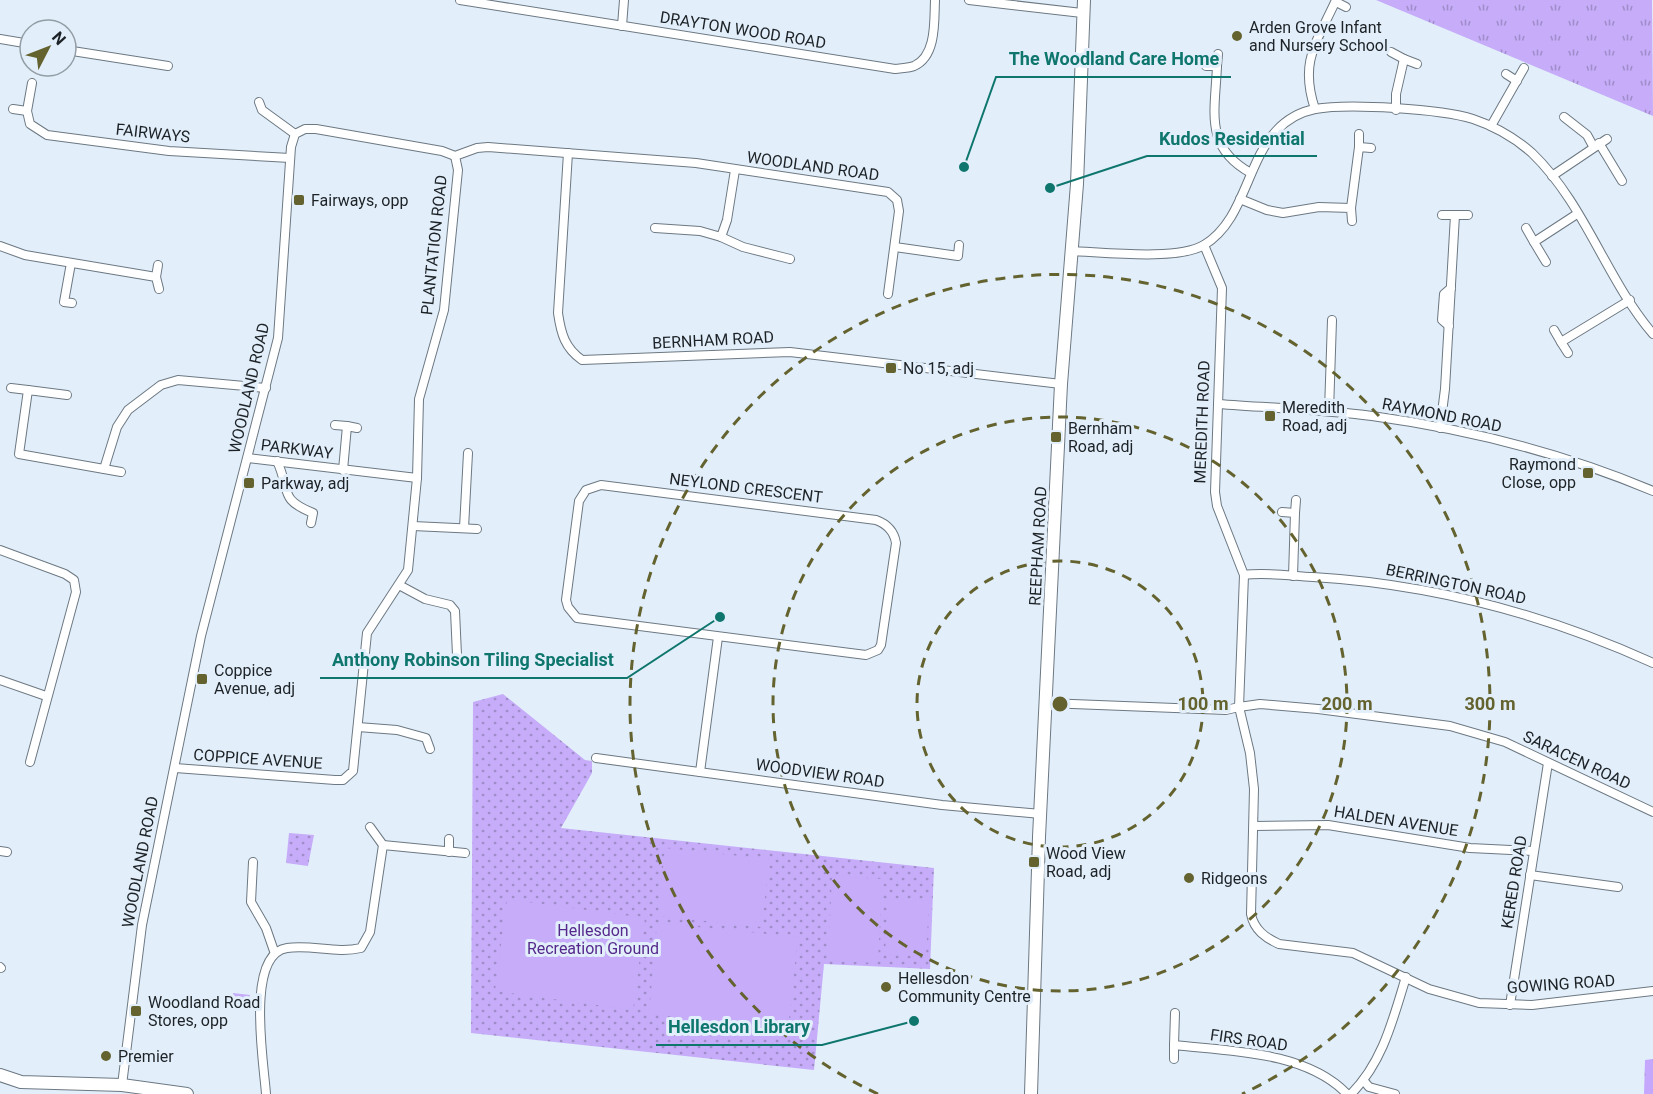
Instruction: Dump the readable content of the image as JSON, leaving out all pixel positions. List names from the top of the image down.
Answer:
{
  "streets": {
    "street": [
      "DRAYTON WOOD ROAD",
      "FAIRWAYS",
      "WOODLAND ROAD",
      "PLANTATION ROAD",
      "BERNHAM ROAD",
      "RAYMOND ROAD",
      "MEREDITH ROAD",
      "PARKWAY",
      "NEYLOND CRESCENT",
      "REEPHAM ROAD",
      "BERRINGTON ROAD",
      "COPPICE AVENUE",
      "SARACEN ROAD",
      "WOODVIEW ROAD",
      "HALDEN AVENUE",
      "KERED ROAD",
      "GOWING ROAD",
      "FIRS ROAD"
    ]
  },
  "crossings": [
    ["FAIRWAYS", "WOODLAND ROAD"],
    ["WOODLAND ROAD", "PLANTATION ROAD"],
    ["WOODLAND ROAD", "BERNHAM ROAD"],
    ["WOODLAND ROAD", "PARKWAY"],
    ["WOODLAND ROAD", "COPPICE AVENUE"],
    ["PLANTATION ROAD", "PARKWAY"],
    ["PLANTATION ROAD", "COPPICE AVENUE"],
    ["BERNHAM ROAD", "REEPHAM ROAD"],
    ["RAYMOND ROAD", "MEREDITH ROAD"],
    ["MEREDITH ROAD", "BERRINGTON ROAD"],
    ["MEREDITH ROAD", "SARACEN ROAD"],
    ["MEREDITH ROAD", "GOWING ROAD"],
    ["PARKWAY", "COPPICE AVENUE"],
    ["REEPHAM ROAD", "WOODVIEW ROAD"],
    ["SARACEN ROAD", "KERED ROAD"],
    ["SARACEN ROAD", "GOWING ROAD"],
    ["HALDEN AVENUE", "KERED ROAD"],
    ["HALDEN AVENUE", "GOWING ROAD"],
    ["KERED ROAD", "GOWING ROAD"],
    ["GOWING ROAD", "FIRS ROAD"]
  ],
  "parks": ["Hellesdon Recreation Ground"],
  "places": {
    "other": [
      "Arden Grove Infant and Nursery School",
      "The Woodland Care Home",
      "Kudos Residential",
      "Anthony Robinson Tiling Specialist",
      "Ridgeons",
      "Hellesdon Community Centre",
      "Hellesdon Library",
      "Premier"
    ],
    "transit": [
      "Fairways, opp",
      "No 15, adj",
      "Meredith Road, adj",
      "Bernham Road, adj",
      "Raymond Close, opp",
      "Parkway, adj",
      "Coppice Avenue, adj",
      "Wood View Road, adj",
      "Woodland Road Stores, opp"
    ]
  },
  "north": "top right",
  "rings": ["100 m", "200 m", "300 m"]
}
